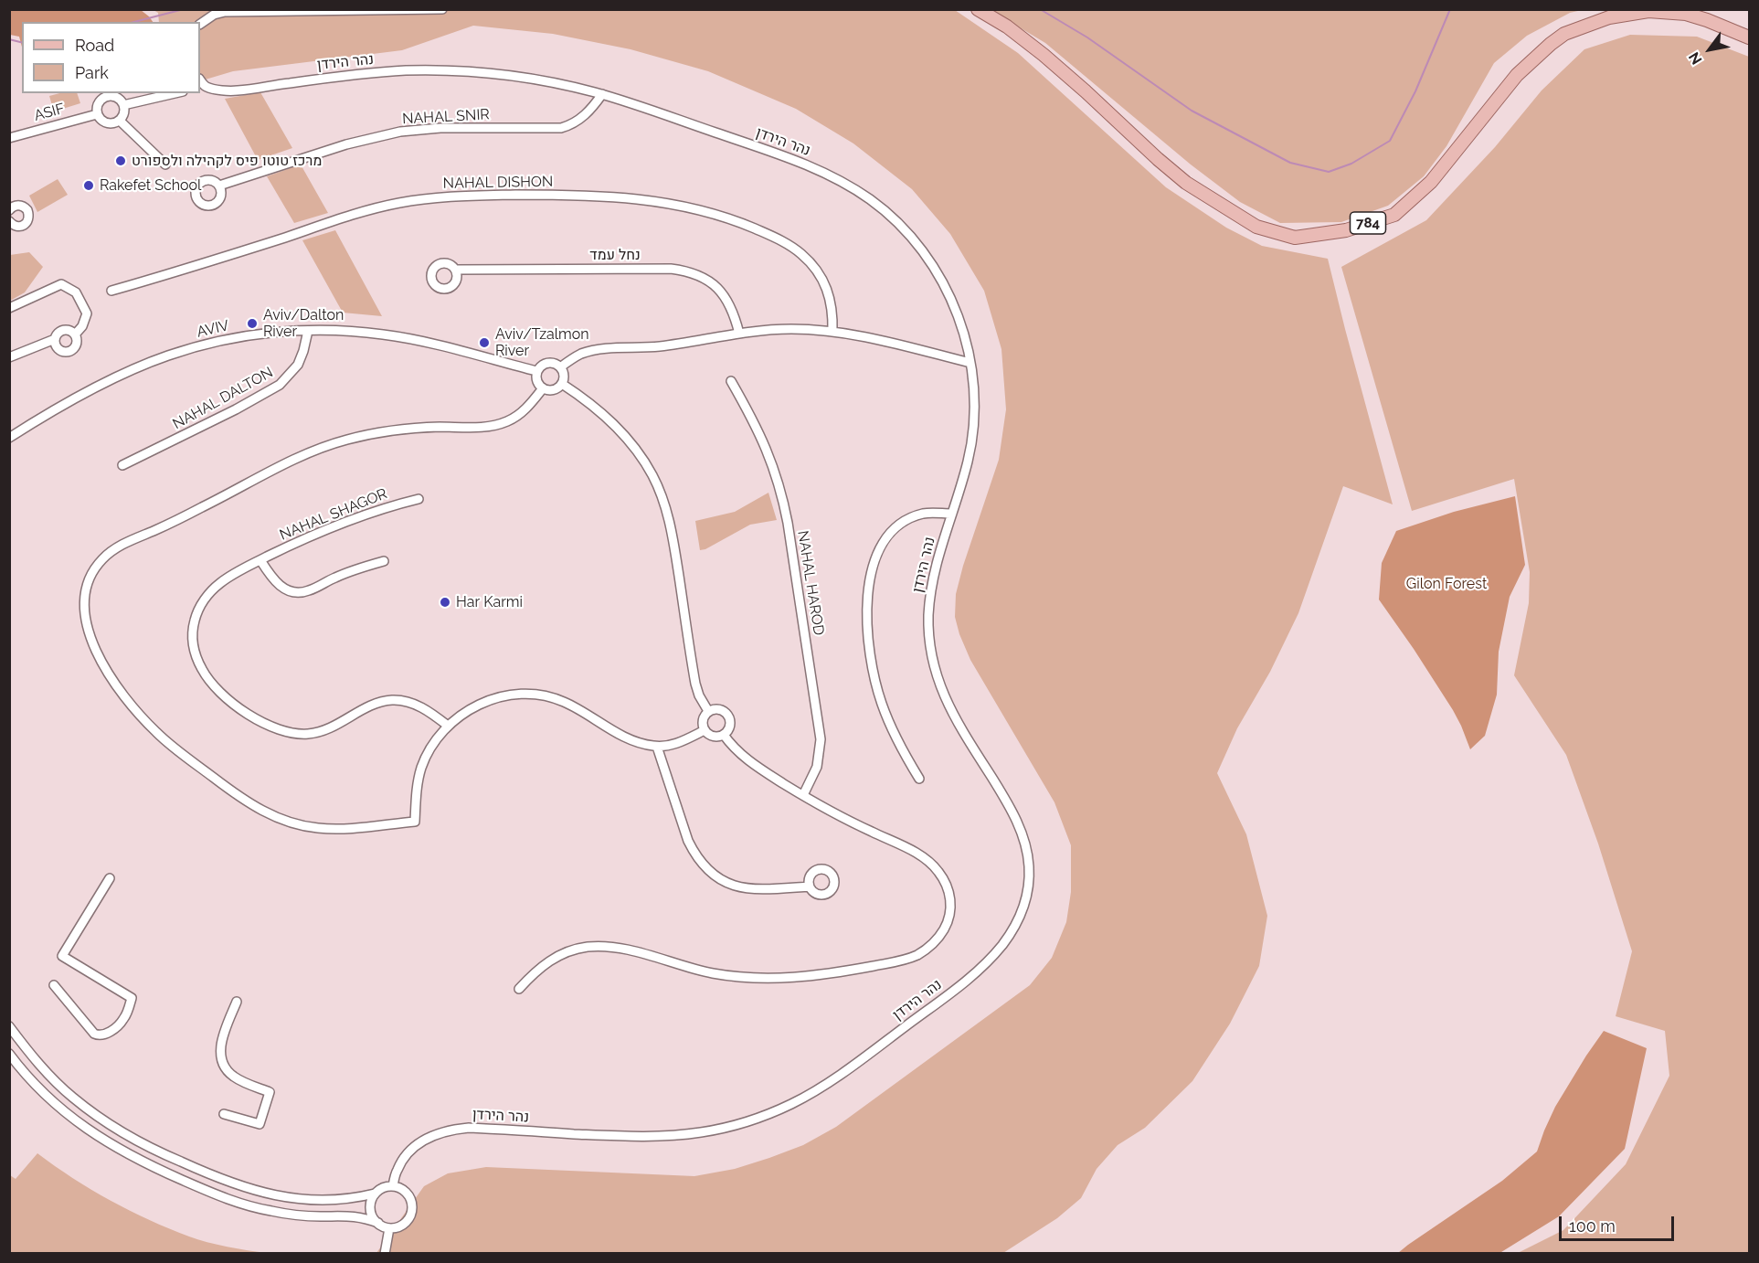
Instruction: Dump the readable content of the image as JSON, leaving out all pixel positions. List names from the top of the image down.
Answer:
{
  "streets": {
    "main road": ["784"],
    "street": [
      "נהר הירדן",
      "ASIF",
      "NAHAL SNIR",
      "NAHAL DISHON",
      "נחל עמד",
      "AVIV",
      "NAHAL DALTON",
      "NAHAL SHAGOR",
      "NAHAL HAROD"
    ]
  },
  "crossings": [
    ["נהר הירדן", "NAHAL SNIR"],
    ["AVIV", "NAHAL DALTON"]
  ],
  "parks": ["Gilon Forest"],
  "places": [
    "מרכז טוטו פיס לקהילה ולספורט",
    "Rakefet School",
    "Aviv/Dalton River",
    "Aviv/Tzalmon River",
    "Har Karmi"
  ],
  "legend": ["Road", "Park"],
  "scale_bar": "100 m",
  "north": "bottom left"
}
